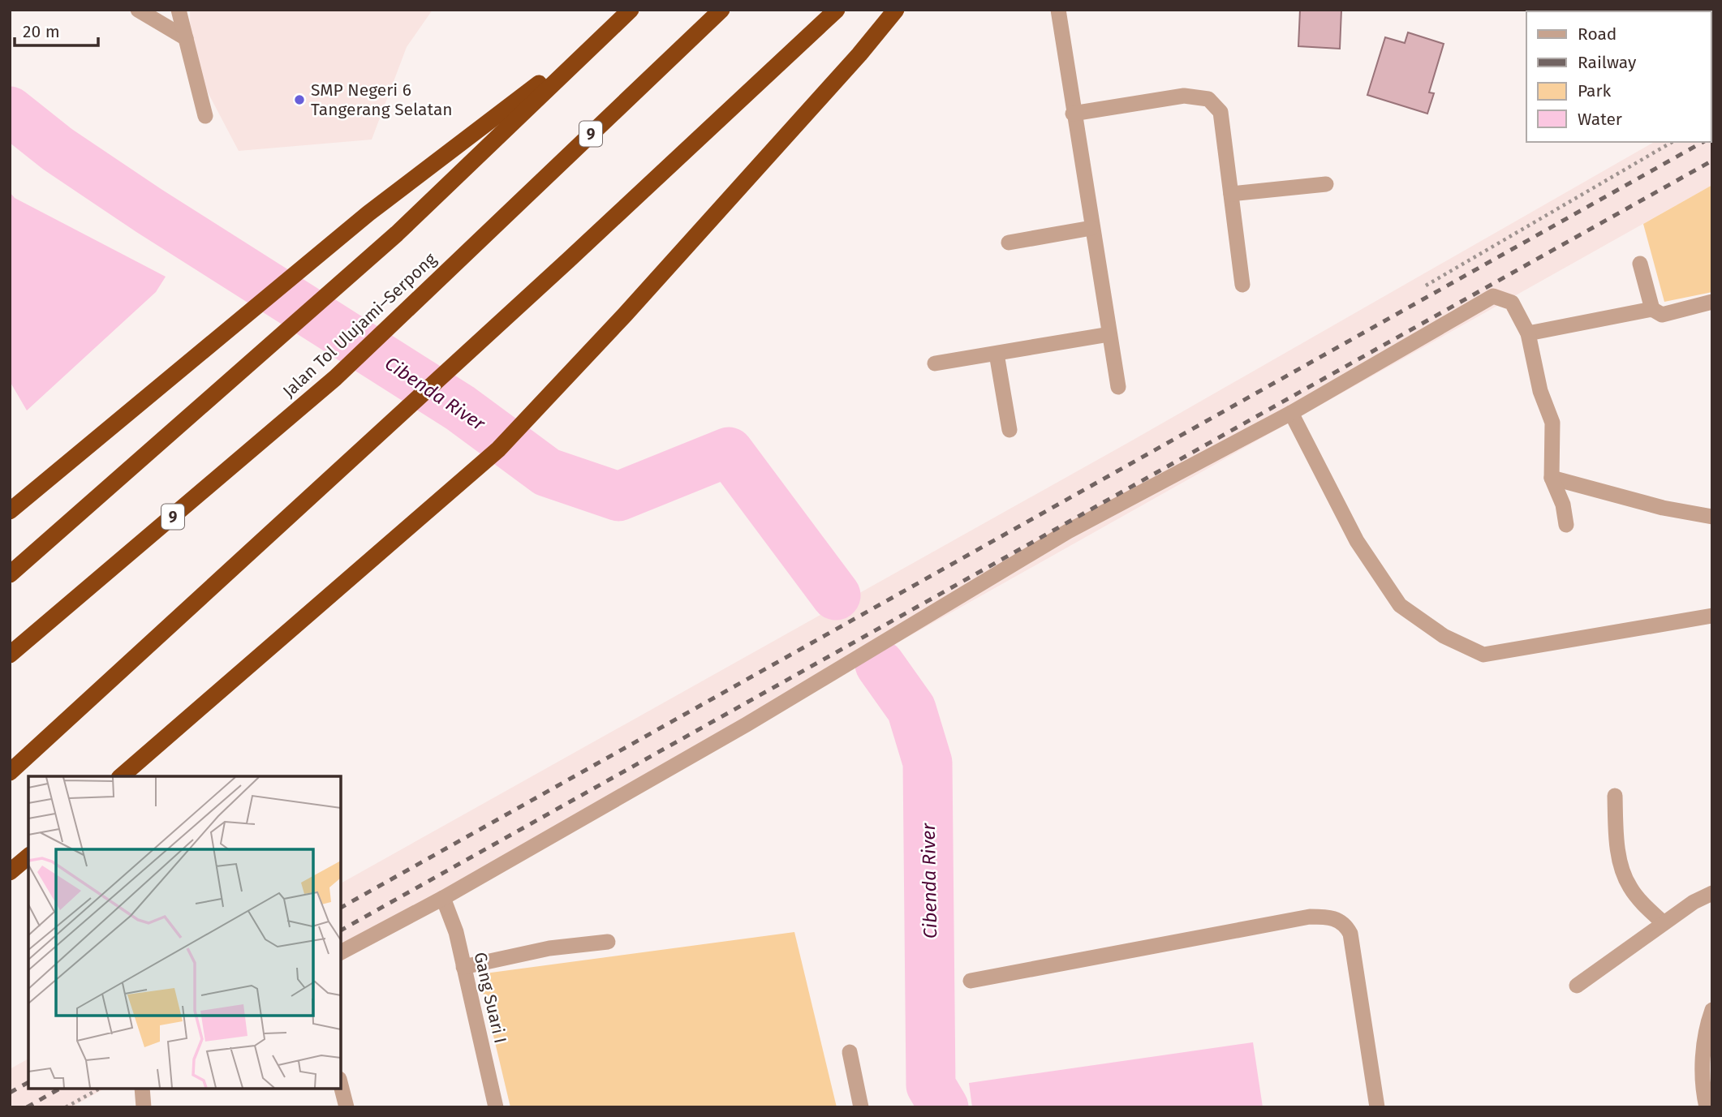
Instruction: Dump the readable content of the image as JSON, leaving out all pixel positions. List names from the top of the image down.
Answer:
{
  "streets": {
    "highway": ["9", "Jalan Tol Ulujami–Serpong"],
    "street": ["Gang Suari I"]
  },
  "water": ["Cibenda River"],
  "places": ["SMP Negeri 6 Tangerang Selatan"],
  "legend": [
    "Road",
    "Railway",
    "Park",
    "Water"
  ],
  "scale_bar": "20 m"
}
